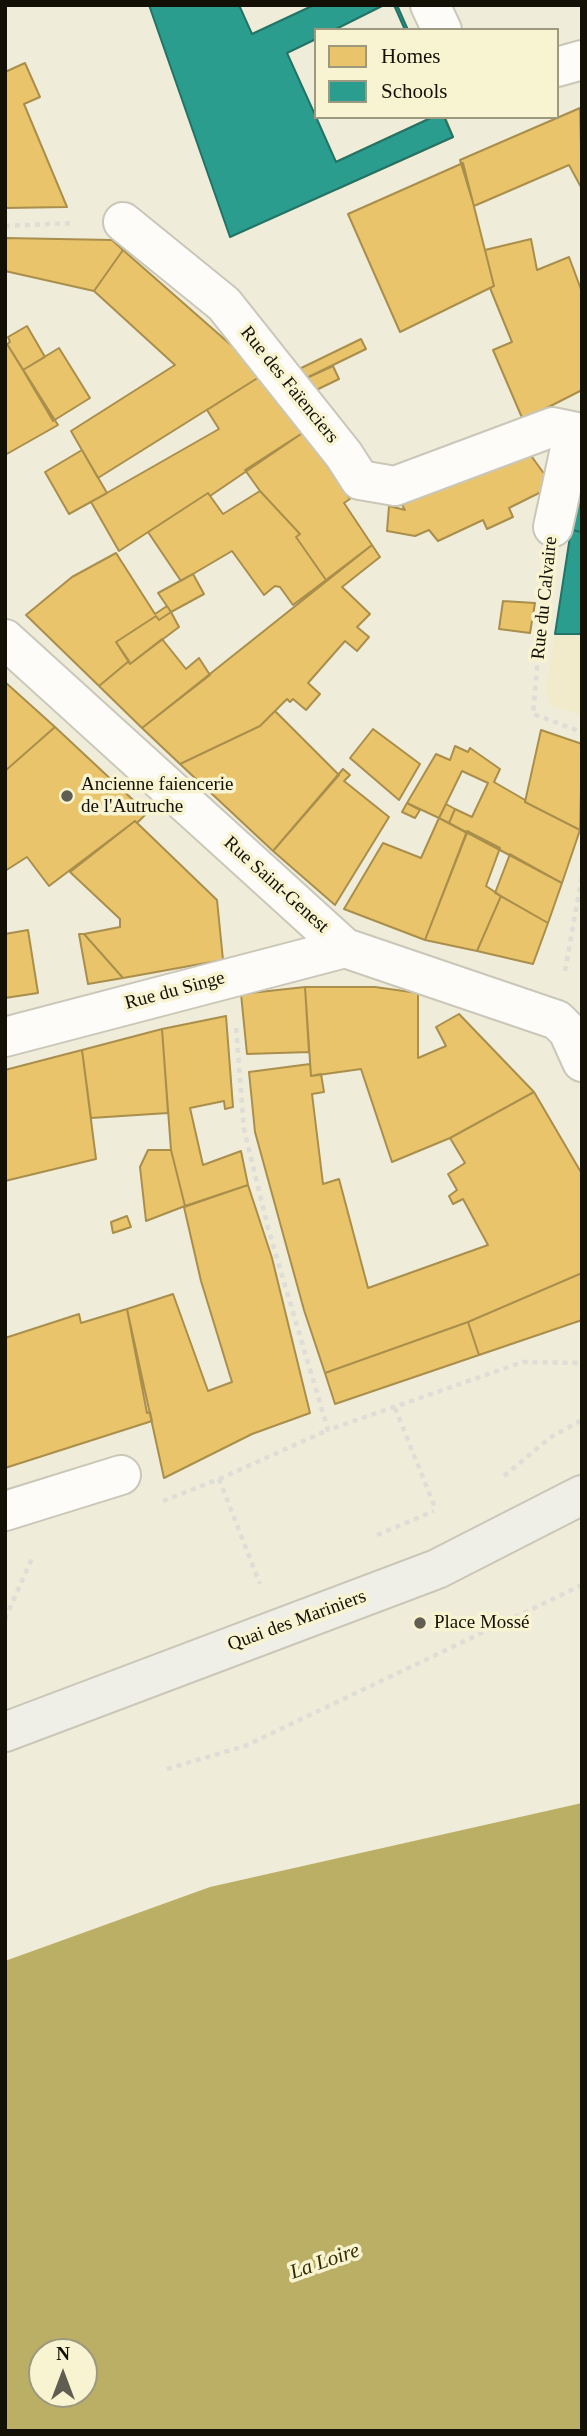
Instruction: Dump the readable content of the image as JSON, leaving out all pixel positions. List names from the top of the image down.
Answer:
{
  "streets": {
    "main road": ["Quai des Mariniers"],
    "street": [
      "Rue des Faïenciers",
      "Rue du Calvaire",
      "Rue Saint-Genest",
      "Rue du Singe"
    ]
  },
  "crossings": [
    ["Rue des Faïenciers", "Rue du Calvaire"],
    ["Rue Saint-Genest", "Rue du Singe"]
  ],
  "water": ["La Loire"],
  "places": ["Ancienne faiencerie de l'Autruche", "Place Mossé"],
  "legend": ["Homes", "Schools"],
  "north": "top"
}
